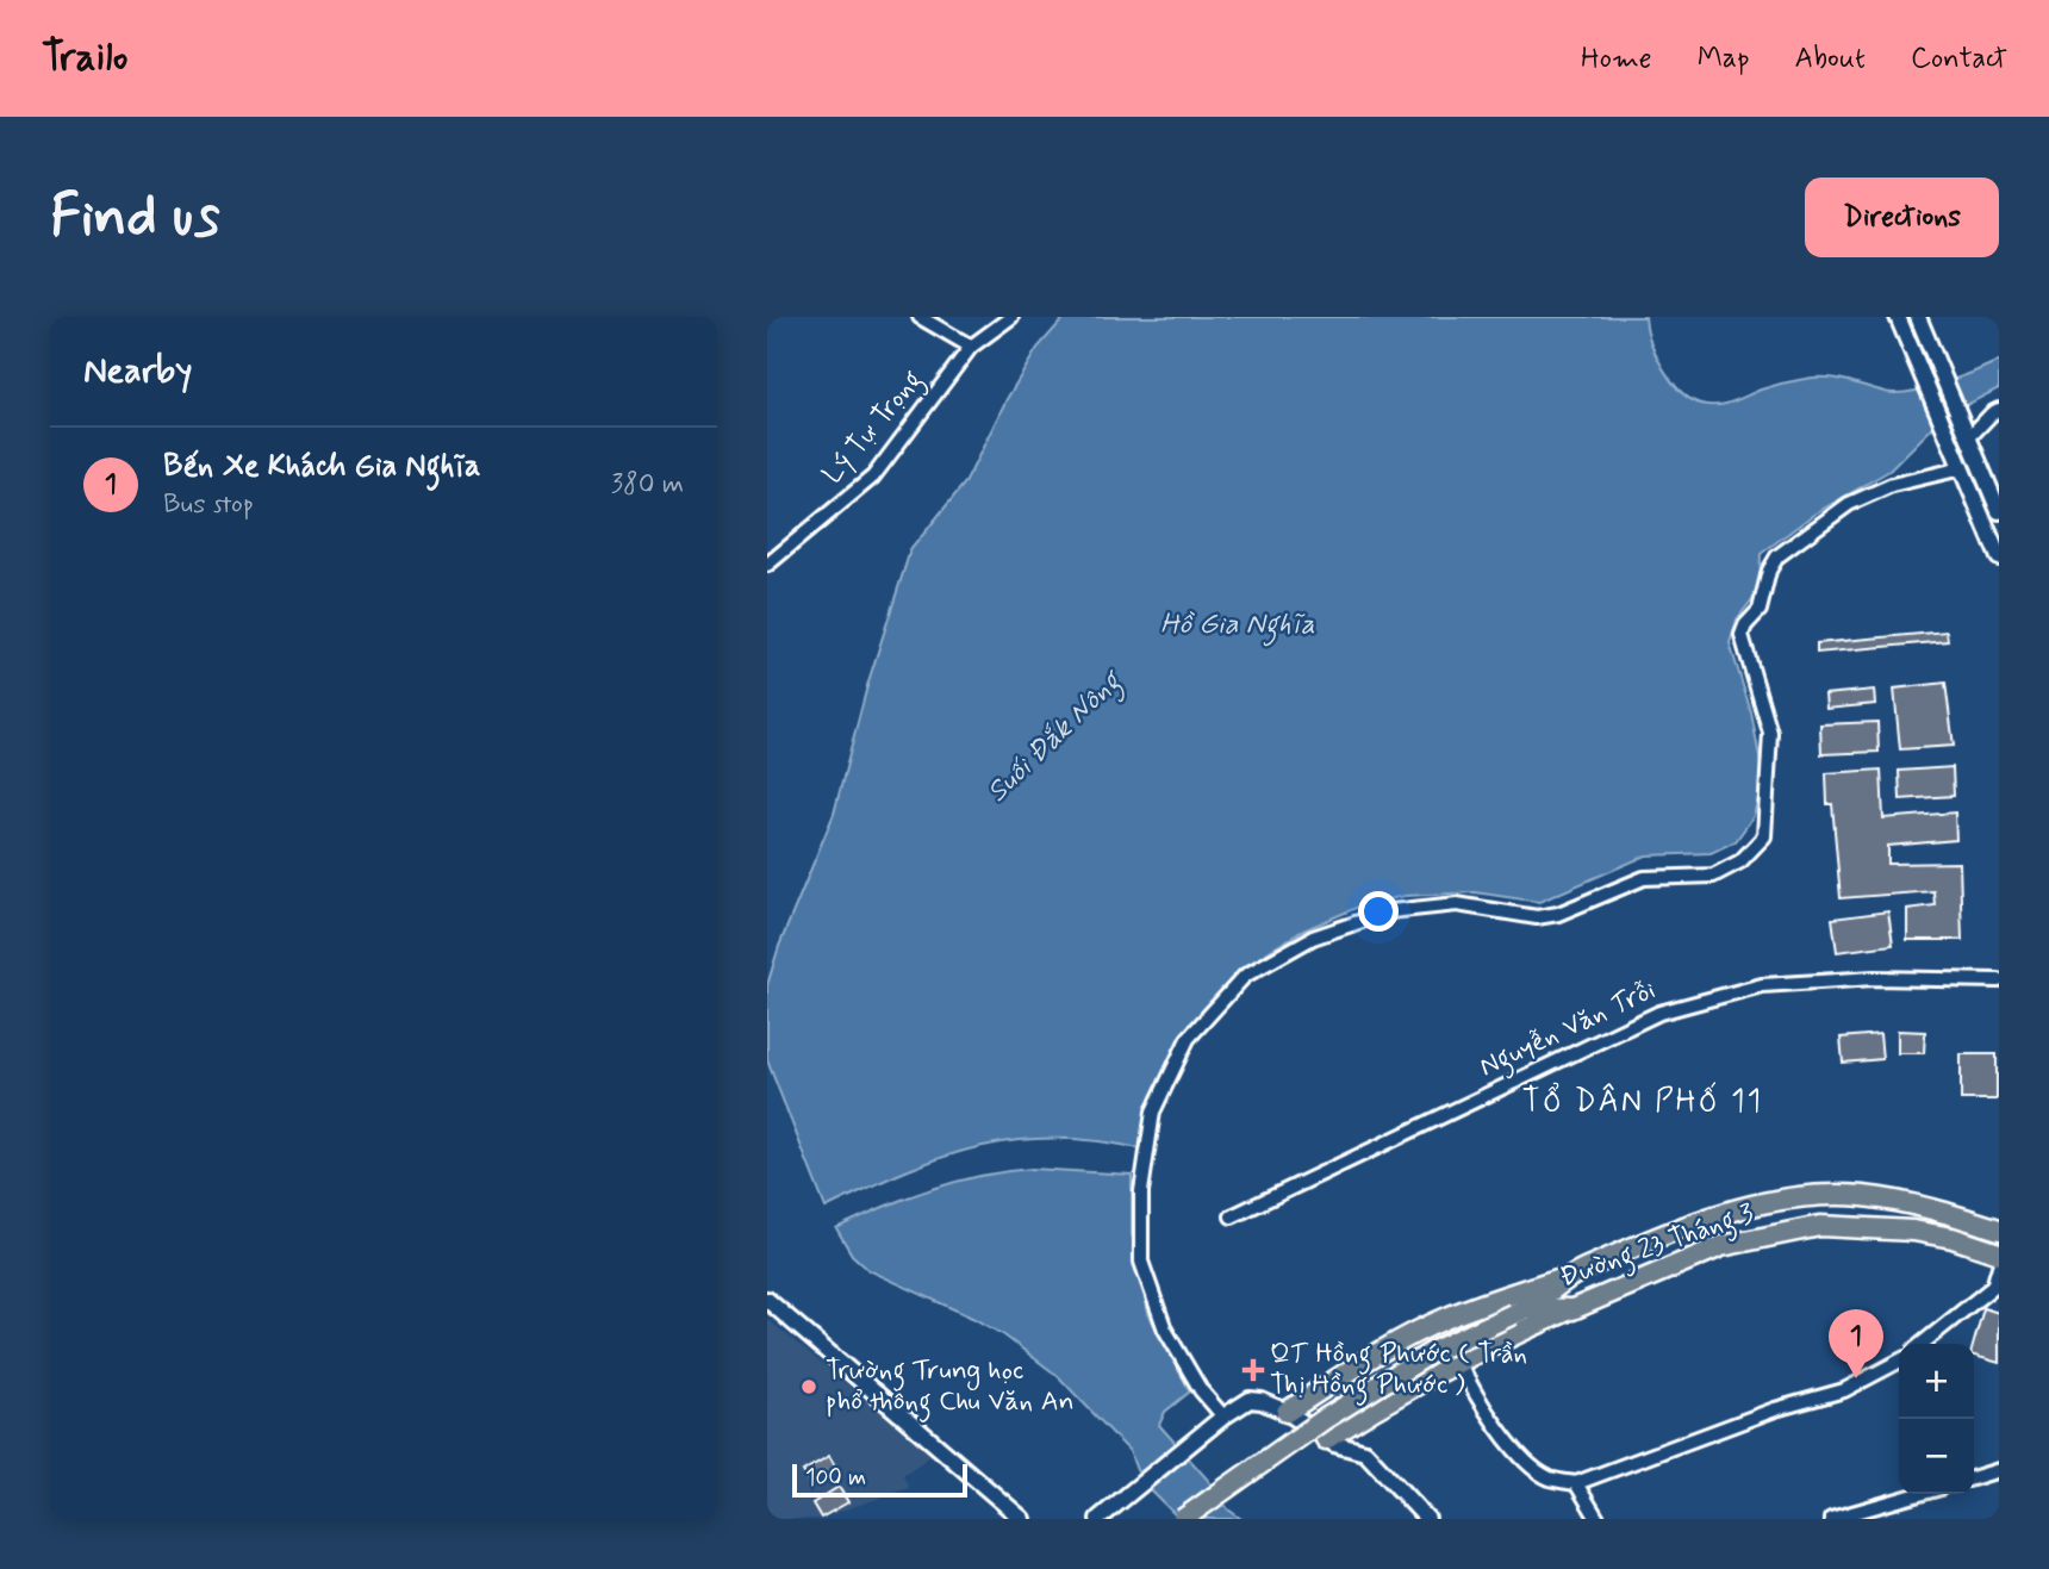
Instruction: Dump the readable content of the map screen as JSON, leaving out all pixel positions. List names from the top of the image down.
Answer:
{
  "streets": {
    "main road": ["Đường 23 Tháng 3"],
    "street": ["Lý Tự Trọng", "Nguyễn Văn Trỗi"]
  },
  "districts": ["TỔ DÂN PHỐ 11"],
  "water": ["Hồ Gia Nghĩa", "Suối Đắk Nông"],
  "places": {
    "health": ["QT Hồng Phước ( Trần Thị Hồng Phước )"],
    "other": ["Trường Trung học phổ thông Chu Văn An"]
  },
  "scale_bar": "100 m",
  "page": {
    "header": "Trailo",
    "nav": [
      "Home",
      "Map",
      "About",
      "Contact"
    ],
    "buttons": "Directions",
    "title": "Find us",
    "heading": "Nearby",
    "list": [
      {
        "mark": "1",
        "name": "Bến Xe Khách Gia Nghĩa",
        "note": "Bus stop",
        "value": "380 m"
      }
    ],
    "pins": "1",
    "map_buttons": ["+", "−"],
    "scale": "100 m"
  }
}
